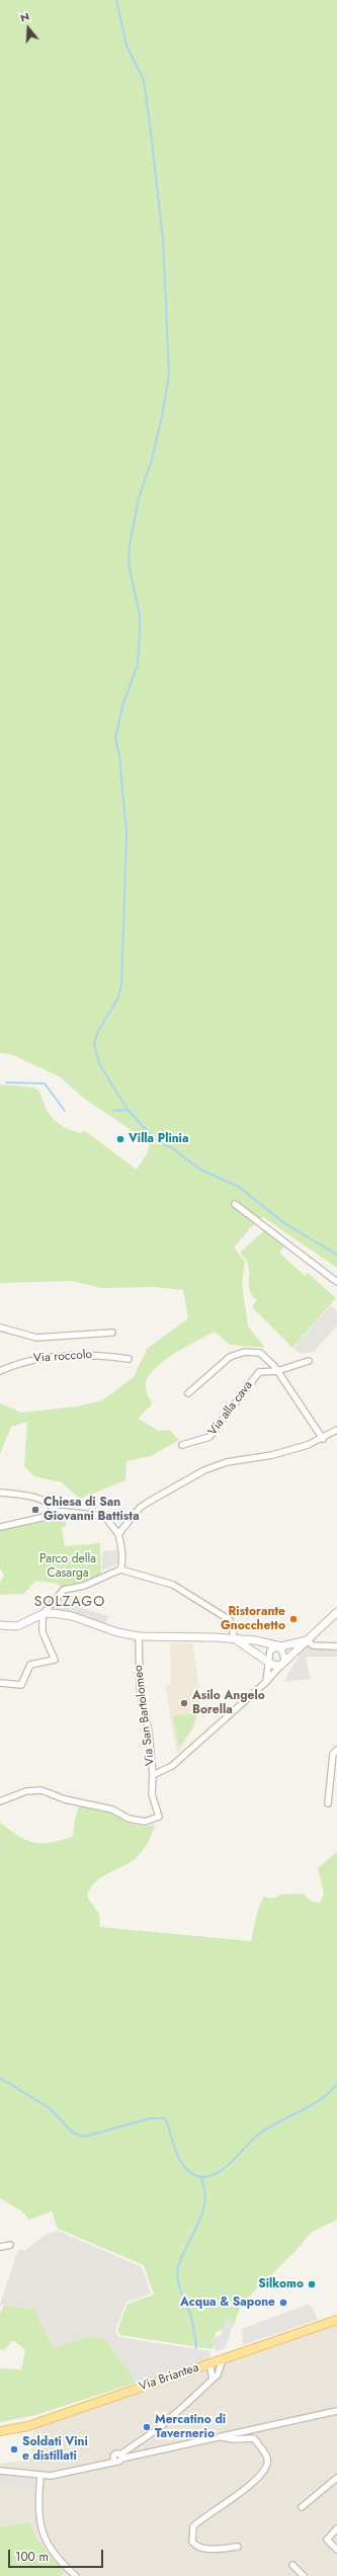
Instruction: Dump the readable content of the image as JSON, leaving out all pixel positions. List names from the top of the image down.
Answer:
{
  "streets": {
    "main road": ["Via Briantea"],
    "street": ["Via roccolo", "Via alla cava", "Via San Bartolomeo"]
  },
  "districts": ["SOLZAGO"],
  "parks": ["Parco della Casarga"],
  "places": [
    "Villa Plinia",
    "Chiesa di San Giovanni Battista",
    "Ristorante Gnocchetto",
    "Asilo Angelo Borella",
    "Silkomo",
    "Acqua & Sapone",
    "Mercatino di Tavernerio",
    "Soldati Vini e distillati"
  ],
  "scale_bar": "100 m",
  "north": "top"
}
